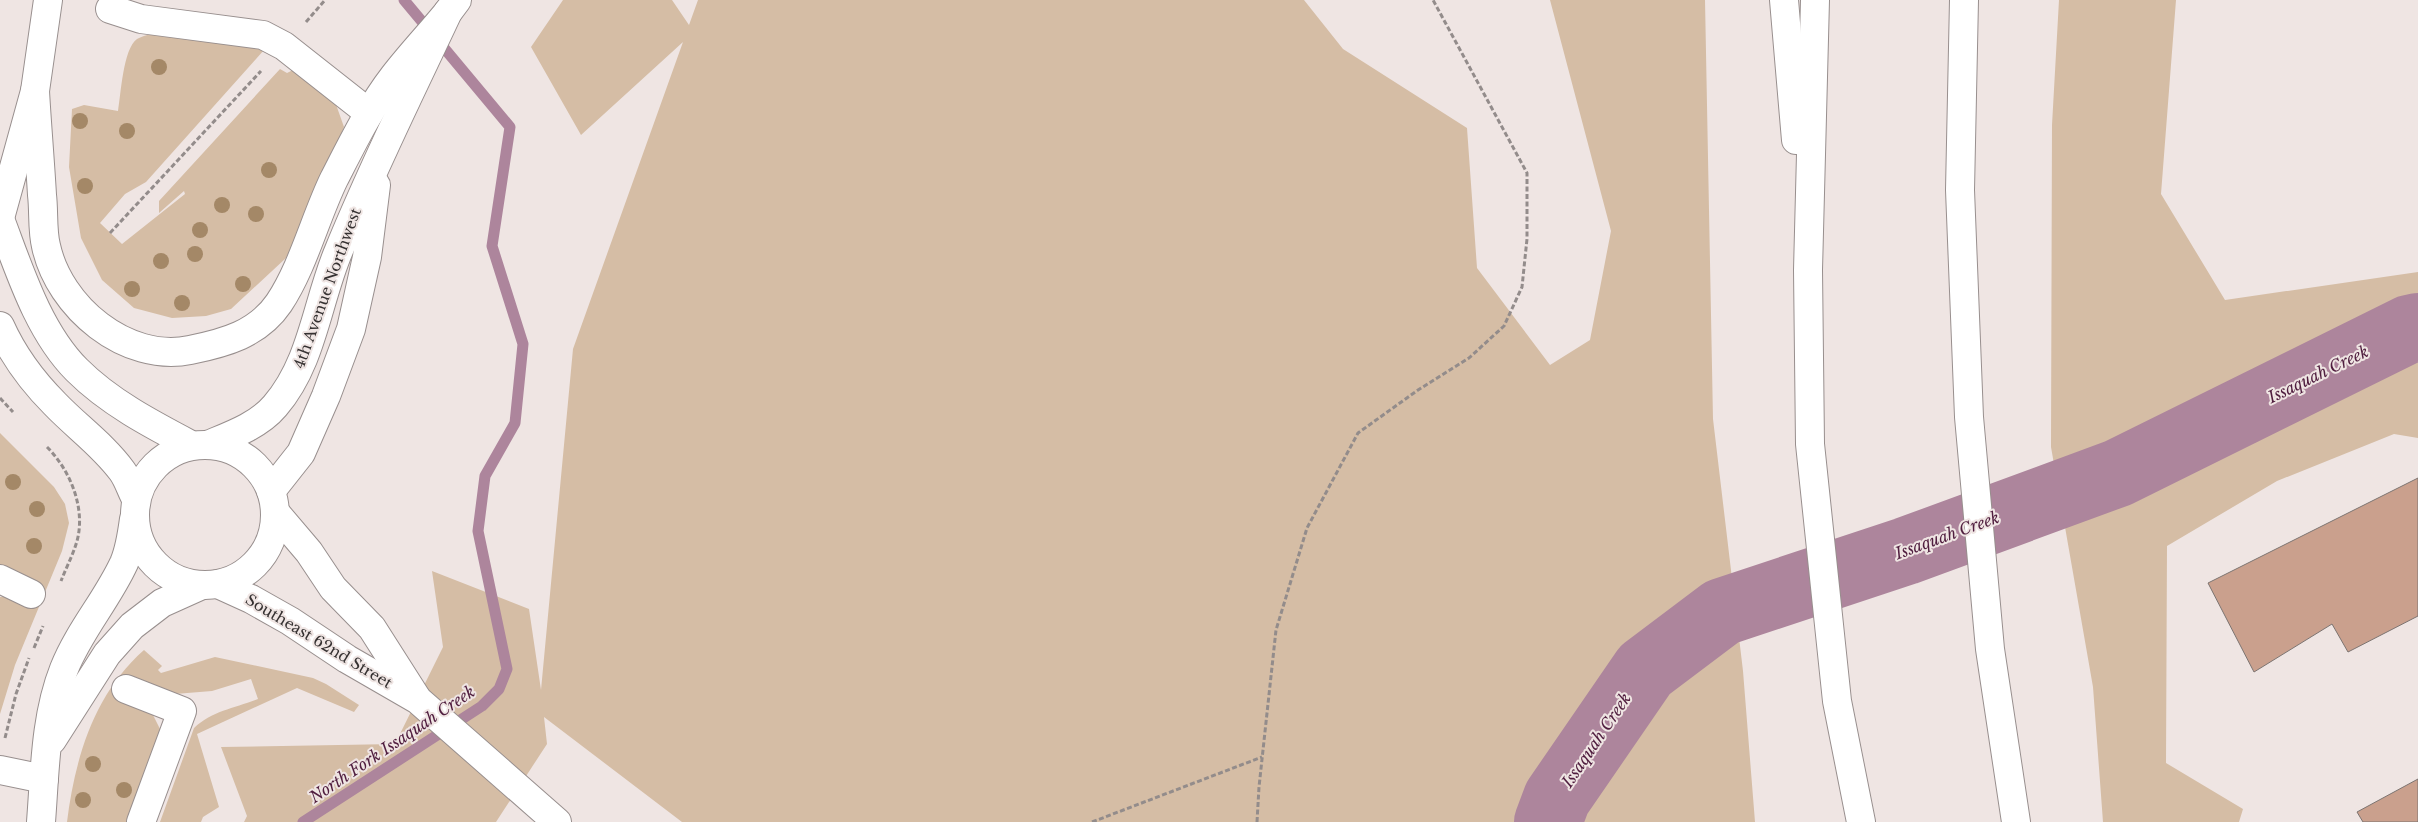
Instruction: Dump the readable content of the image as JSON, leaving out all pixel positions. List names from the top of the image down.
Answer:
{
  "streets": {
    "main road": ["4th Avenue Northwest", "Southeast 62nd Street"]
  },
  "crossings": [
    ["4th Avenue Northwest", "Southeast 62nd Street"]
  ],
  "water": ["Issaquah Creek", "North Fork Issaquah Creek"]
}
